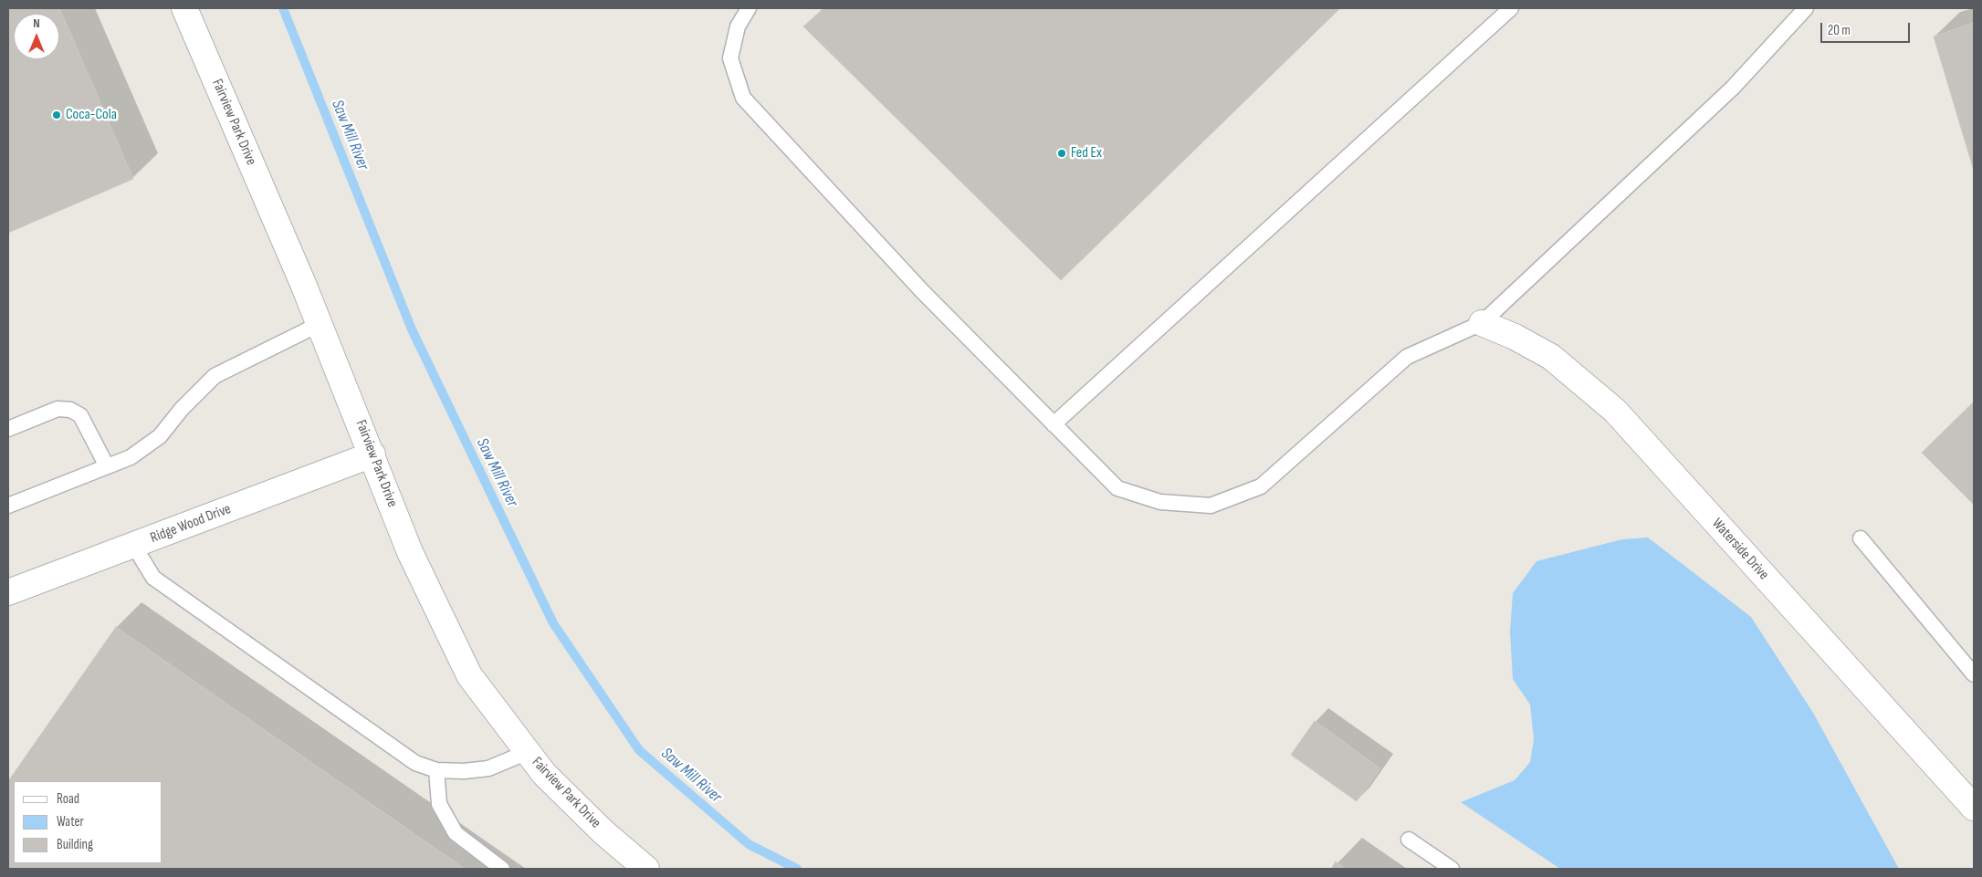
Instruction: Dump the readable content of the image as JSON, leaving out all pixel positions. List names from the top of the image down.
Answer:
{
  "streets": {
    "street": ["Fairview Park Drive", "Ridge Wood Drive", "Waterside Drive"]
  },
  "crossings": [
    ["Fairview Park Drive", "Ridge Wood Drive"]
  ],
  "water": ["Saw Mill River"],
  "places": ["Coca-Cola", "Fed Ex"],
  "legend": ["Road", "Water", "Building"],
  "scale_bar": "20 m",
  "north": "top"
}
